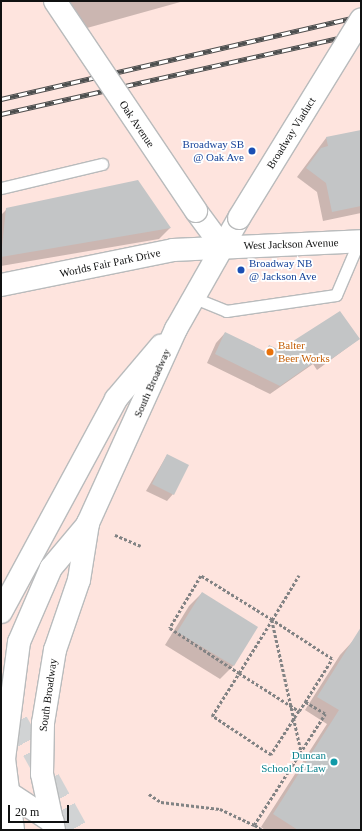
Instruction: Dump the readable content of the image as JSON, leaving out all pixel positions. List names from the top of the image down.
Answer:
{
  "streets": {
    "main road": [
      "Oak Avenue",
      "Broadway Viaduct",
      "West Jackson Avenue",
      "Worlds Fair Park Drive",
      "South Broadway"
    ]
  },
  "crossings": [
    ["Oak Avenue", "Broadway Viaduct"],
    ["Oak Avenue", "West Jackson Avenue"],
    ["Oak Avenue", "Worlds Fair Park Drive"],
    ["Oak Avenue", "South Broadway"],
    ["Broadway Viaduct", "West Jackson Avenue"],
    ["Broadway Viaduct", "Worlds Fair Park Drive"],
    ["Broadway Viaduct", "South Broadway"],
    ["West Jackson Avenue", "Worlds Fair Park Drive"],
    ["West Jackson Avenue", "South Broadway"],
    ["Worlds Fair Park Drive", "South Broadway"]
  ],
  "places": [
    "Broadway SB @ Oak Ave",
    "Broadway NB @ Jackson Ave",
    "Balter Beer Works",
    "Duncan School of Law"
  ],
  "scale_bar": "20 m"
}
